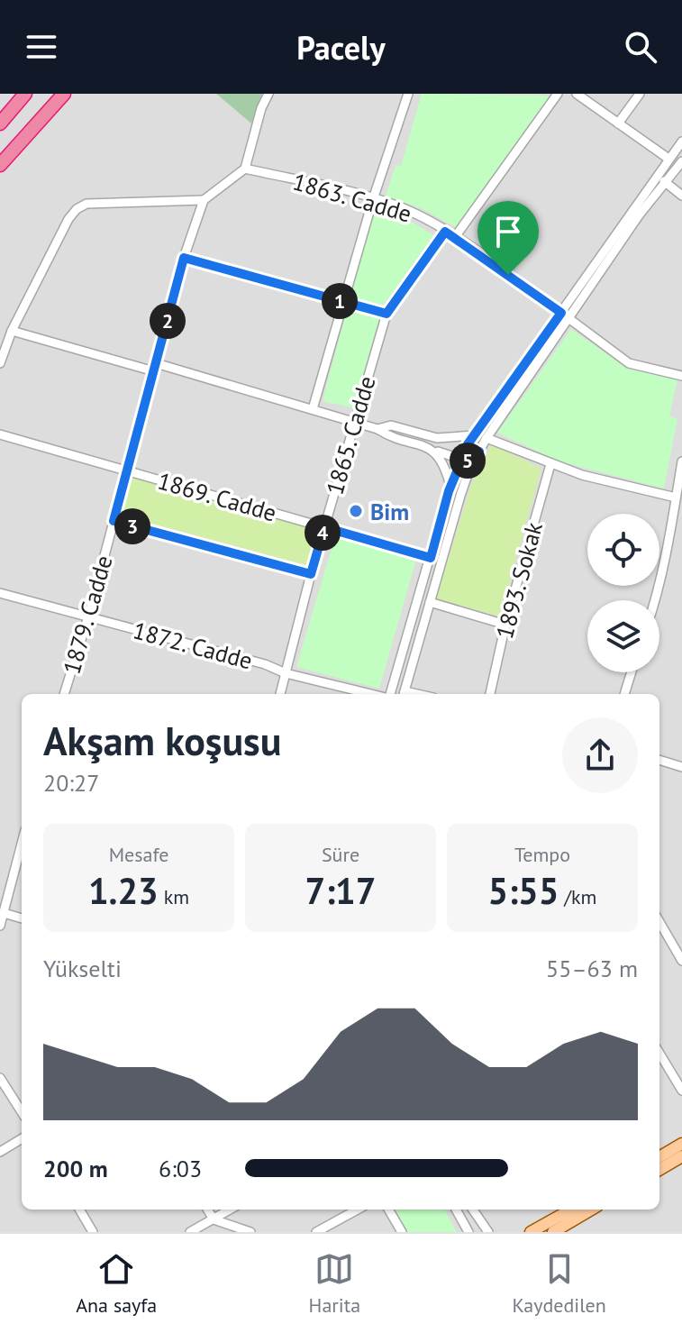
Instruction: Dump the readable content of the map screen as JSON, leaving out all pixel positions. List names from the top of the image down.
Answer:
{
  "streets": {
    "street": [
      "1863. Cadde",
      "1865. Cadde",
      "1869. Cadde",
      "1893. Sokak",
      "1879. Cadde",
      "1872. Cadde"
    ]
  },
  "crossings": [
    ["1863. Cadde", "1865. Cadde"],
    ["1865. Cadde", "1869. Cadde"],
    ["1865. Cadde", "1872. Cadde"],
    ["1869. Cadde", "1879. Cadde"],
    ["1879. Cadde", "1872. Cadde"]
  ],
  "places": ["Bim"],
  "page": {
    "header": "Pacely",
    "pins": [
      "1",
      "2",
      "5",
      "3",
      "4"
    ],
    "heading": ["Akşam koşusu", "20:27"],
    "stats": [
      ["Mesafe", "1.23 km"],
      ["Süre", "7:17"],
      ["Tempo", "5:55 /km"]
    ],
    "chart": ["Yükselti", "55–63 m"],
    "list": [
      {
        "name": "200 m",
        "note": "6:03"
      }
    ],
    "tabs": ["Ana sayfa", "Harita", "Kaydedilen"]
  }
}
